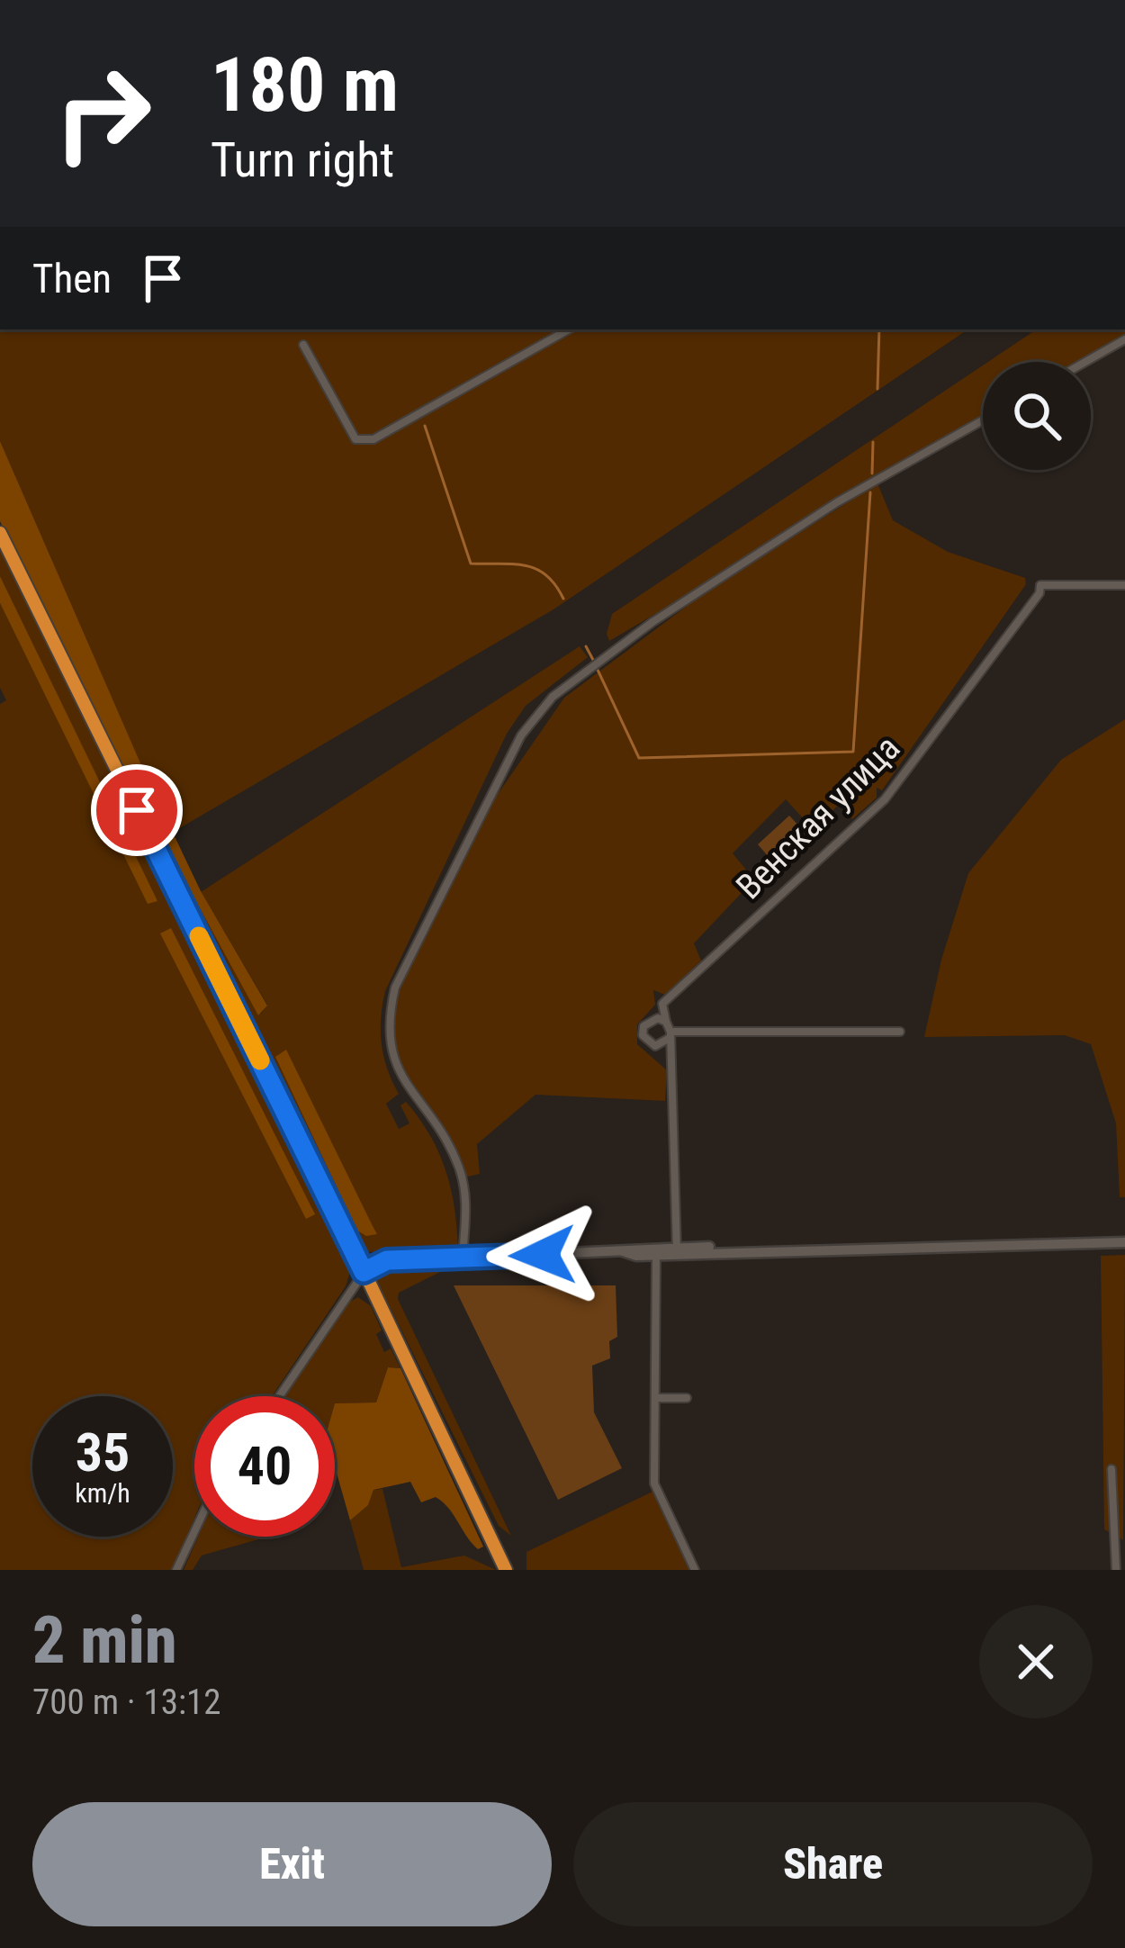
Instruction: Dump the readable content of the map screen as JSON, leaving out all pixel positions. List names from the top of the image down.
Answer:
{
  "streets": {
    "street": ["Венская улица"]
  },
  "page": {
    "turn": ["180 m", "Turn right"],
    "then": "Then",
    "speed": "35 km/h",
    "limit": "40",
    "heading": ["2 min", "700 m · 13:12"],
    "buttons": ["Exit", "Share"]
  }
}
